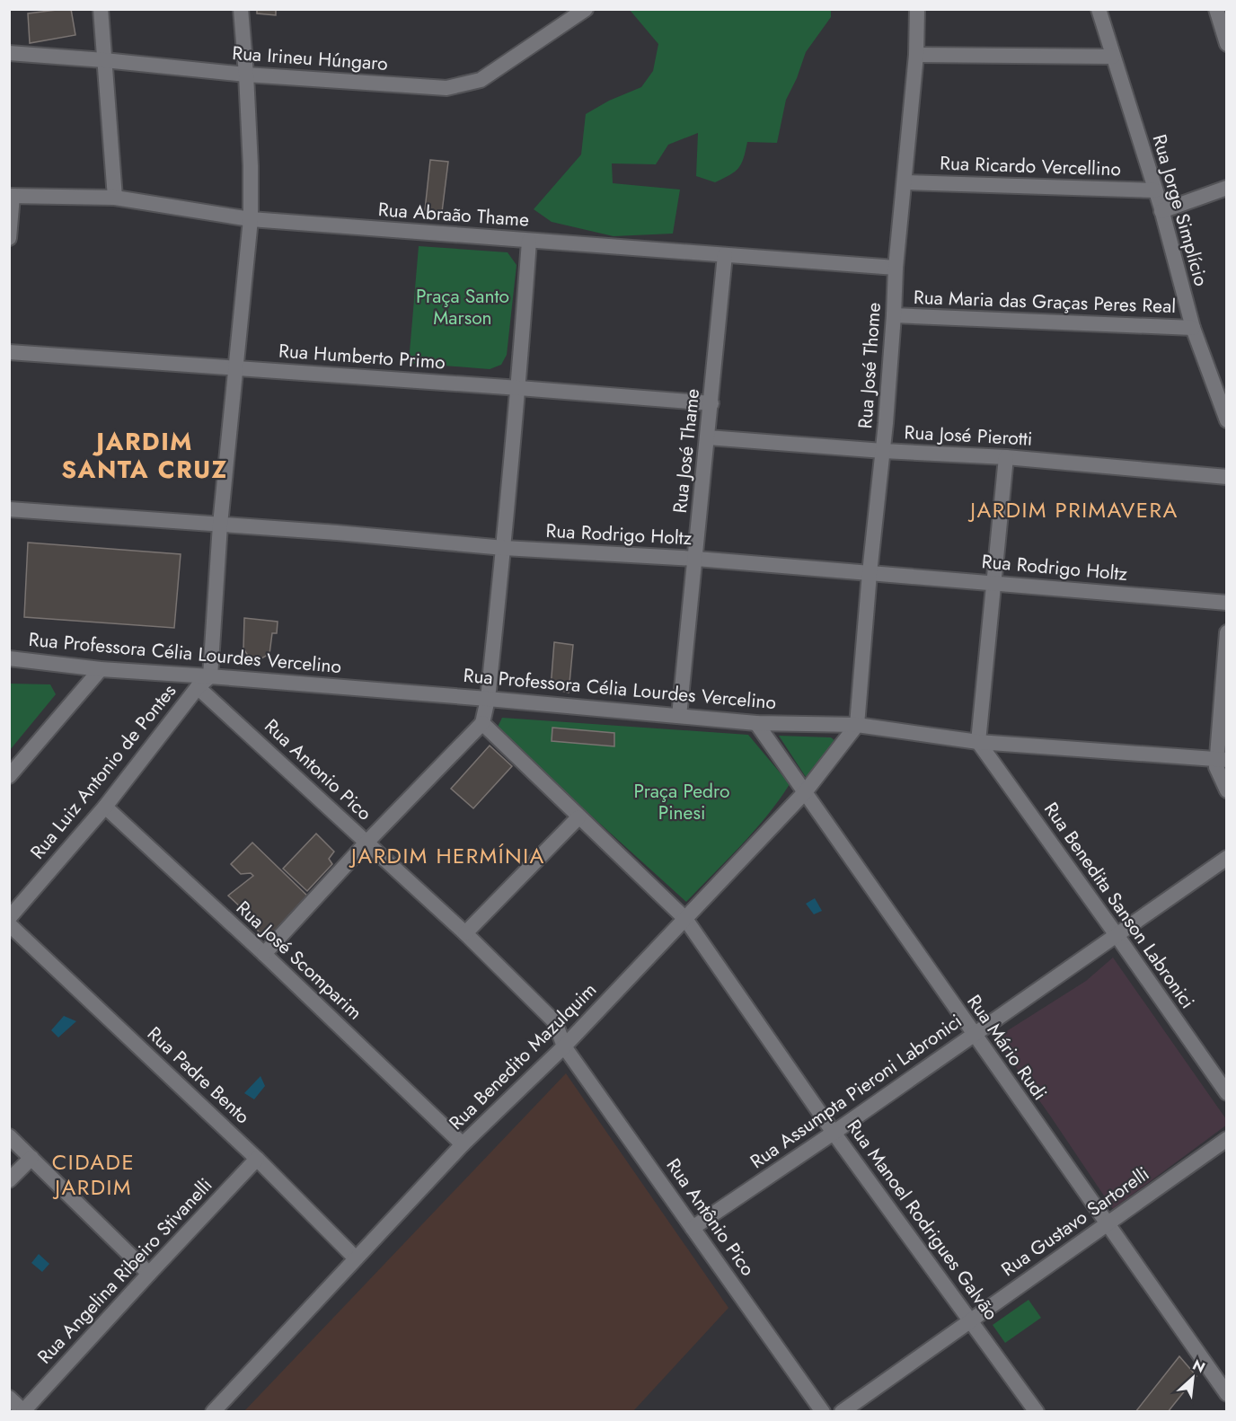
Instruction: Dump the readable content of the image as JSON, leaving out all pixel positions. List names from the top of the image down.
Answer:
{
  "streets": {
    "street": [
      "Rua Irineu Húngaro",
      "Rua Ricardo Vercellino",
      "Rua Jorge Simplício",
      "Rua Abraão Thame",
      "Rua Maria das Graças Peres Real",
      "Rua Humberto Primo",
      "Rua José Thome",
      "Rua José Pierotti",
      "Rua José Thame",
      "Rua Rodrigo Holtz",
      "Rua Professora Célia Lourdes Vercelino",
      "Rua Antonio Pico",
      "Rua Luiz Antonio de Pontes",
      "Rua Benedita Sanson Labronici",
      "Rua José Scomparim",
      "Rua Mário Rudi",
      "Rua Benedito Mazulquim",
      "Rua Padre Bento",
      "Rua Assumpta Pieroni Labronici",
      "Rua Antônio Pico",
      "Rua Manoel Rodrigues Galvão",
      "Rua Gustavo Sartorelli",
      "Rua Angelina Ribeiro Stivanelli"
    ]
  },
  "crossings": [
    ["Rua Ricardo Vercellino", "Rua Jorge Simplício"],
    ["Rua Ricardo Vercellino", "Rua José Thome"],
    ["Rua Jorge Simplício", "Rua Maria das Graças Peres Real"],
    ["Rua Abraão Thame", "Rua José Thome"],
    ["Rua Abraão Thame", "Rua José Thame"],
    ["Rua Maria das Graças Peres Real", "Rua José Thome"],
    ["Rua Humberto Primo", "Rua José Thame"],
    ["Rua José Thome", "Rua José Pierotti"],
    ["Rua José Thome", "Rua Rodrigo Holtz"],
    ["Rua José Thome", "Rua Professora Célia Lourdes Vercelino"],
    ["Rua José Thome", "Rua Benedito Mazulquim"],
    ["Rua José Pierotti", "Rua José Thame"],
    ["Rua José Thame", "Rua Rodrigo Holtz"],
    ["Rua José Thame", "Rua Professora Célia Lourdes Vercelino"],
    ["Rua Professora Célia Lourdes Vercelino", "Rua Luiz Antonio de Pontes"],
    ["Rua Professora Célia Lourdes Vercelino", "Rua Benedita Sanson Labronici"],
    ["Rua Professora Célia Lourdes Vercelino", "Rua Mário Rudi"],
    ["Rua Professora Célia Lourdes Vercelino", "Rua Benedito Mazulquim"],
    ["Rua Antonio Pico", "Rua Luiz Antonio de Pontes"],
    ["Rua Antonio Pico", "Rua Benedito Mazulquim"],
    ["Rua Antonio Pico", "Rua Antônio Pico"],
    ["Rua Luiz Antonio de Pontes", "Rua José Scomparim"],
    ["Rua Benedita Sanson Labronici", "Rua Assumpta Pieroni Labronici"],
    ["Rua José Scomparim", "Rua Benedito Mazulquim"],
    ["Rua Mário Rudi", "Rua Benedito Mazulquim"],
    ["Rua Mário Rudi", "Rua Assumpta Pieroni Labronici"],
    ["Rua Mário Rudi", "Rua Gustavo Sartorelli"],
    ["Rua Benedito Mazulquim", "Rua Padre Bento"],
    ["Rua Benedito Mazulquim", "Rua Antônio Pico"],
    ["Rua Benedito Mazulquim", "Rua Manoel Rodrigues Galvão"],
    ["Rua Padre Bento", "Rua Angelina Ribeiro Stivanelli"],
    ["Rua Assumpta Pieroni Labronici", "Rua Antônio Pico"],
    ["Rua Assumpta Pieroni Labronici", "Rua Manoel Rodrigues Galvão"],
    ["Rua Manoel Rodrigues Galvão", "Rua Gustavo Sartorelli"]
  ],
  "districts": [
    "JARDIM SANTA CRUZ",
    "JARDIM PRIMAVERA",
    "JARDIM HERMÍNIA",
    "CIDADE JARDIM"
  ],
  "parks": ["Praça Santo Marson", "Praça Pedro Pinesi"],
  "north": "top right"
}
